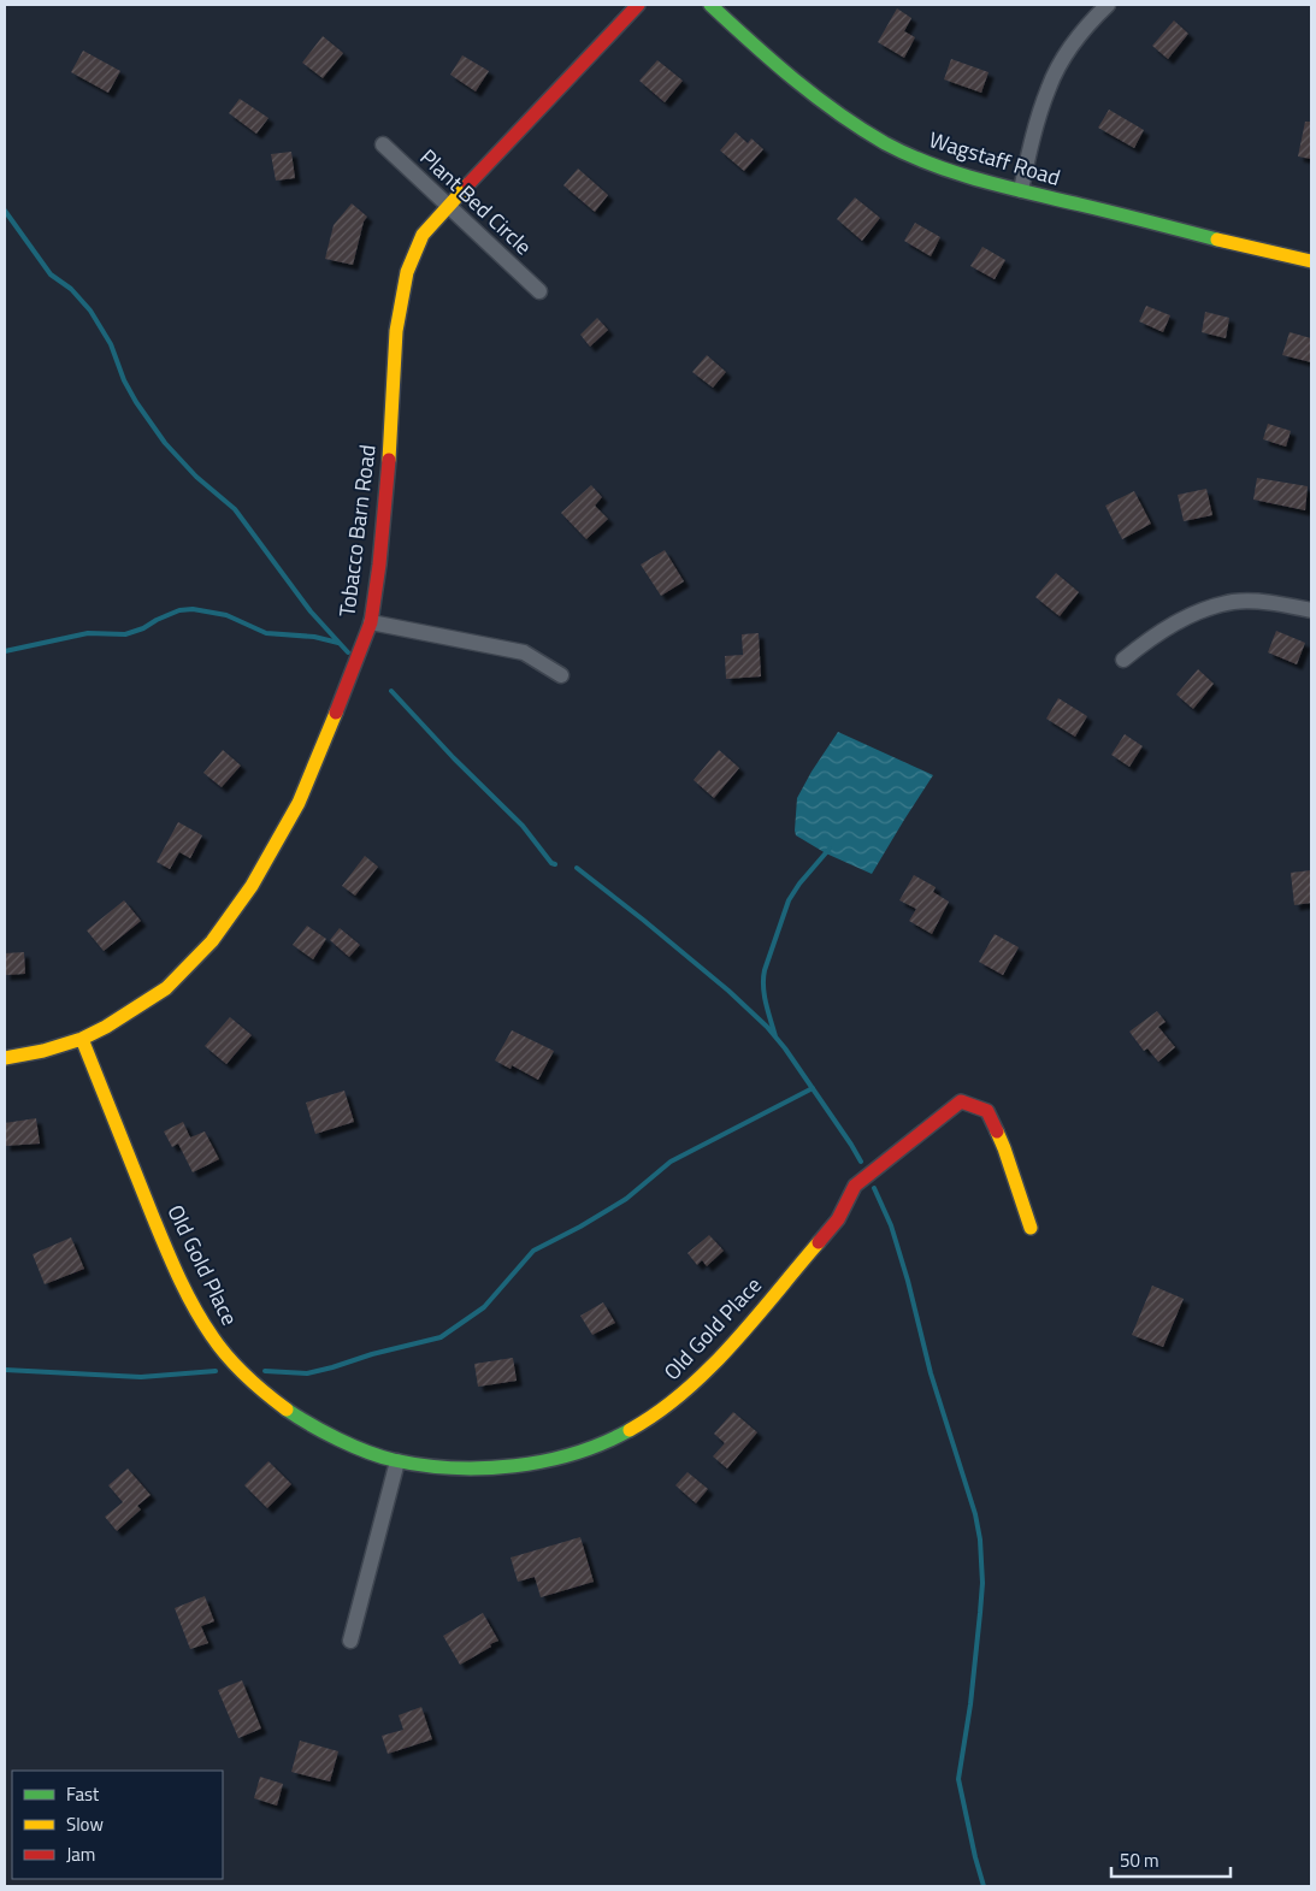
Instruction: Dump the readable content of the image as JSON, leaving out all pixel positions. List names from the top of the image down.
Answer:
{
  "streets": {
    "street": [
      "Wagstaff Road",
      "Plant Bed Circle",
      "Tobacco Barn Road",
      "Old Gold Place"
    ]
  },
  "crossings": [
    ["Plant Bed Circle", "Tobacco Barn Road"],
    ["Tobacco Barn Road", "Old Gold Place"]
  ],
  "legend": ["Fast", "Slow", "Jam"],
  "scale_bar": "50 m"
}
